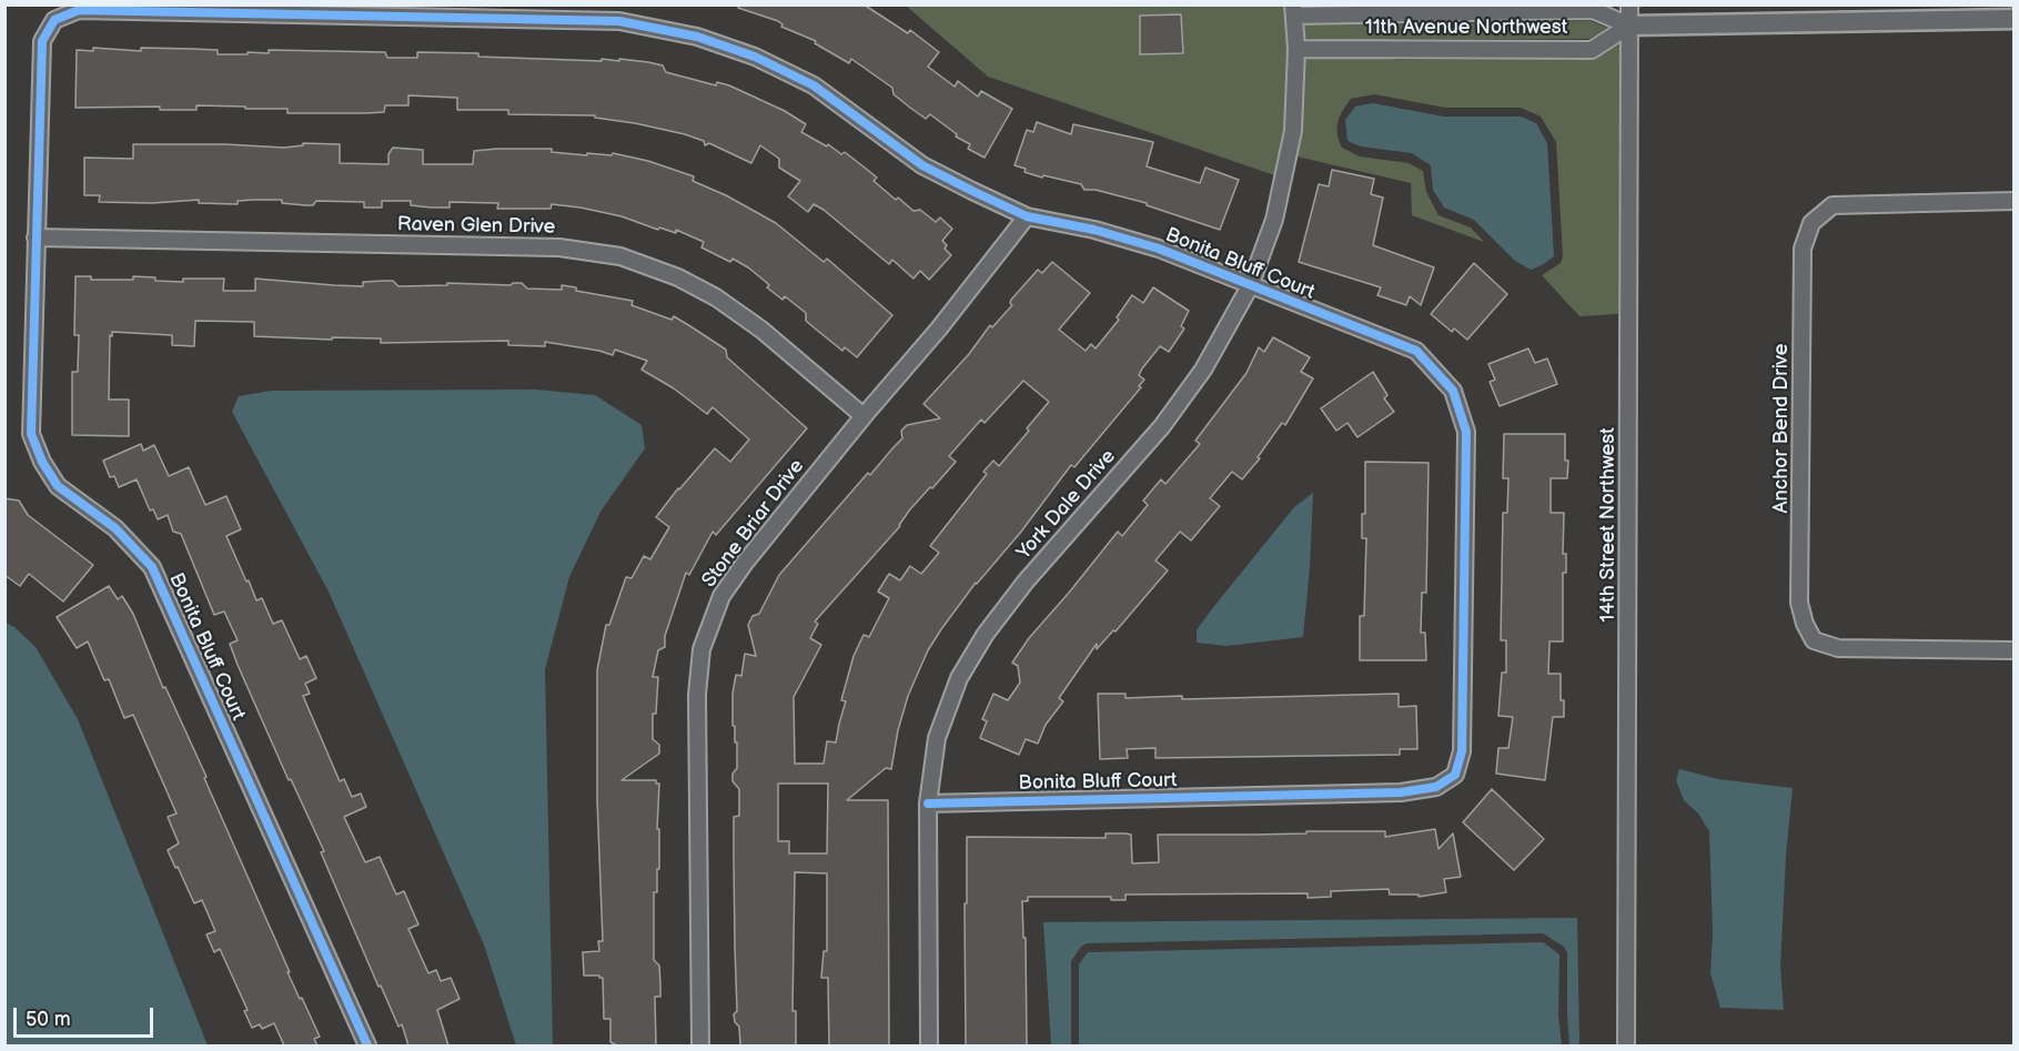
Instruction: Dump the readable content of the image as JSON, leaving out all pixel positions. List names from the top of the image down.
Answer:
{
  "streets": {
    "street": [
      "11th Avenue Northwest",
      "Raven Glen Drive",
      "Bonita Bluff Court",
      "Anchor Bend Drive",
      "York Dale Drive",
      "Stone Briar Drive",
      "14th Street Northwest"
    ]
  },
  "crossings": [
    ["11th Avenue Northwest", "York Dale Drive"],
    ["11th Avenue Northwest", "14th Street Northwest"],
    ["Raven Glen Drive", "Bonita Bluff Court"],
    ["Raven Glen Drive", "Stone Briar Drive"],
    ["Bonita Bluff Court", "York Dale Drive"],
    ["Bonita Bluff Court", "Stone Briar Drive"]
  ],
  "scale_bar": "50 m"
}
